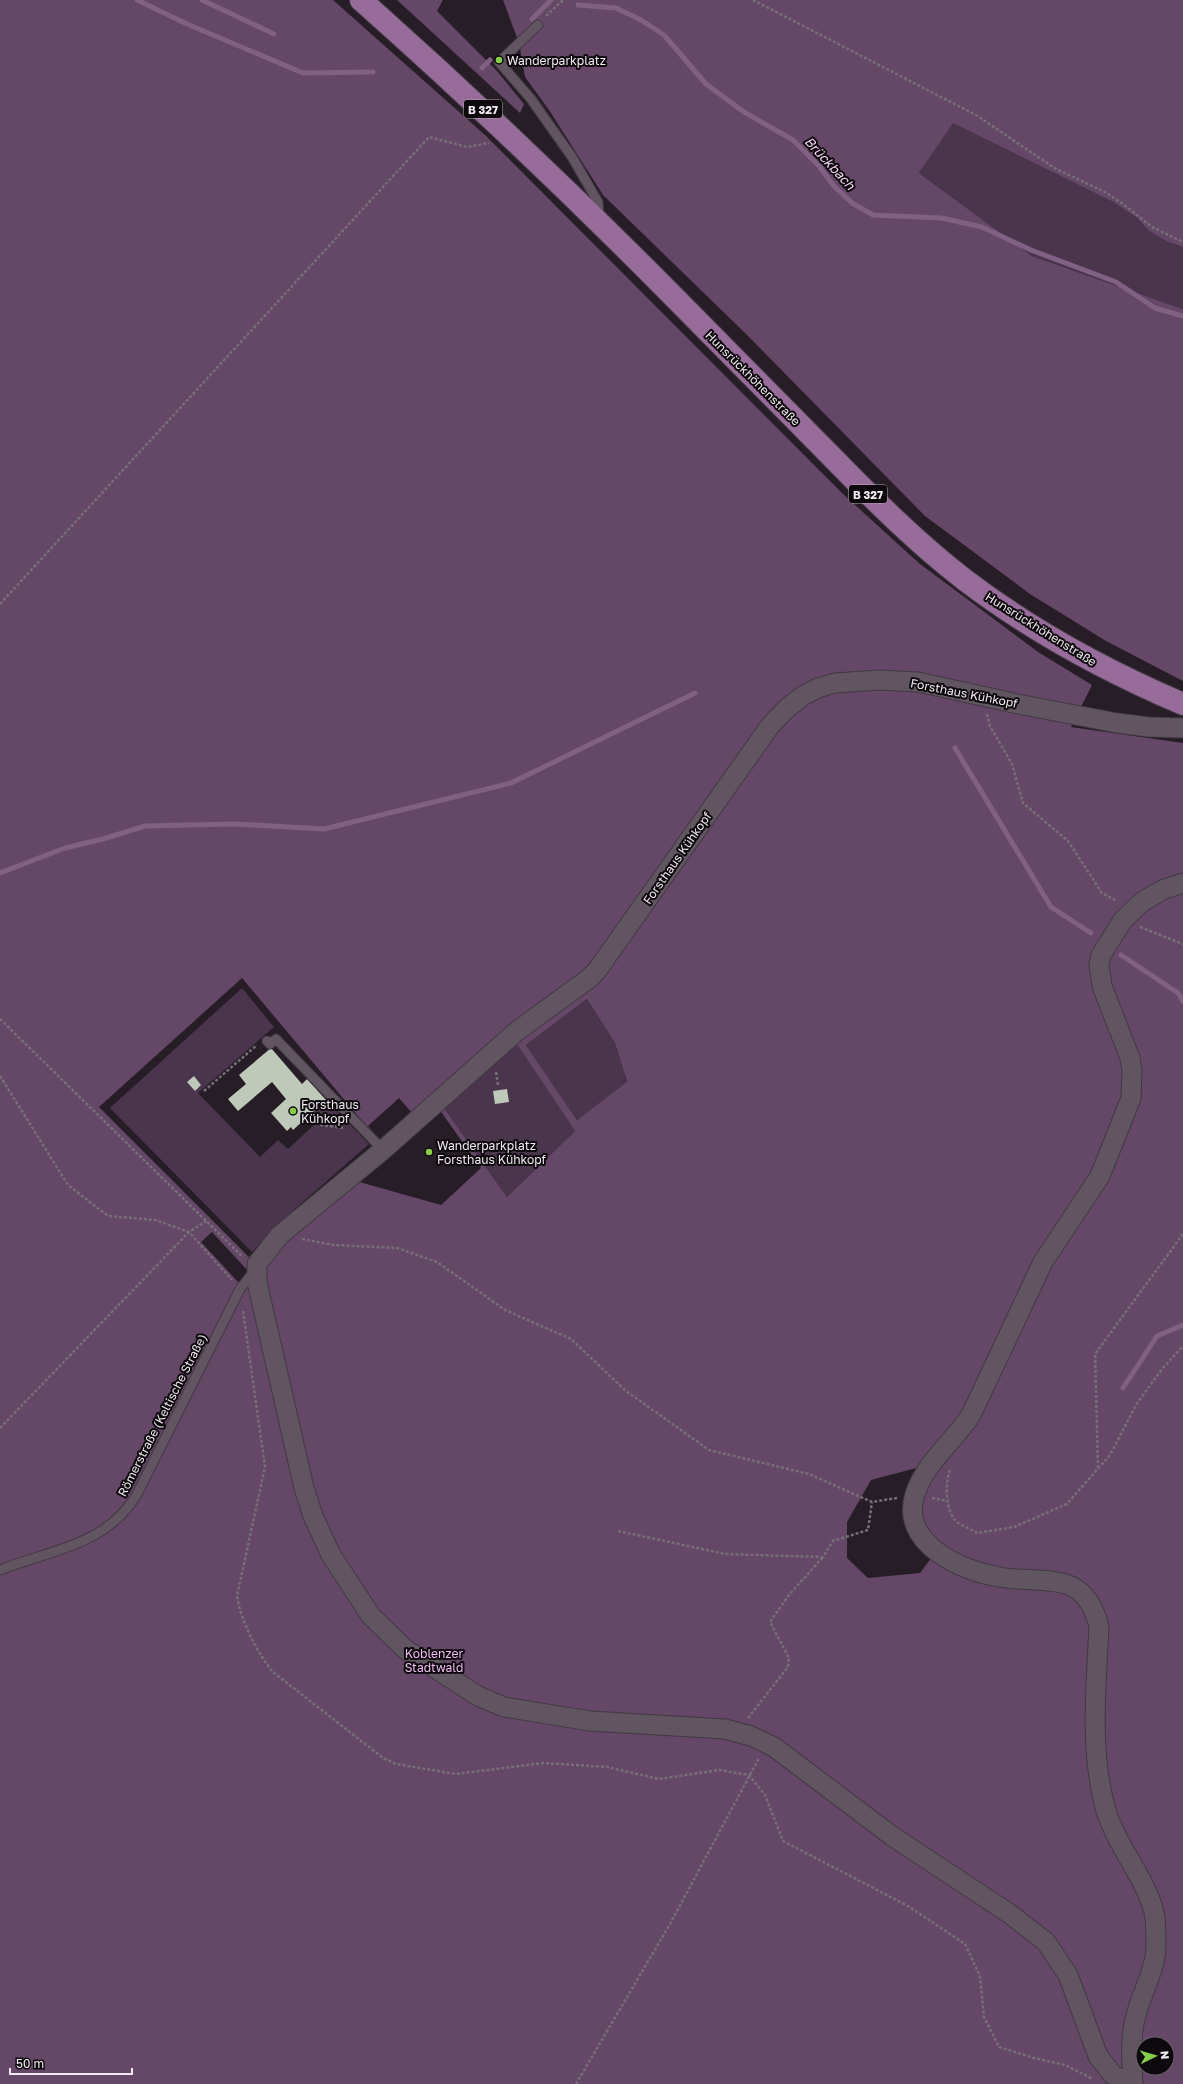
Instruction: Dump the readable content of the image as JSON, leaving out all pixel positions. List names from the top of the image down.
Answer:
{
  "streets": {
    "main road": ["B 327", "Hunsrückhöhenstraße"],
    "street": ["Forsthaus Kühkopf"],
    "lane": ["Römerstraße (Keltische Straße)"]
  },
  "crossings": [
    ["Forsthaus Kühkopf", "Römerstraße (Keltische Straße)"]
  ],
  "water": ["Brückbach"],
  "parks": ["Koblenzer Stadtwald"],
  "places": ["Wanderparkplatz", "Forsthaus Kühkopf", "Wanderparkplatz Forsthaus Kühkopf"],
  "scale_bar": "50 m",
  "north": "right"
}
